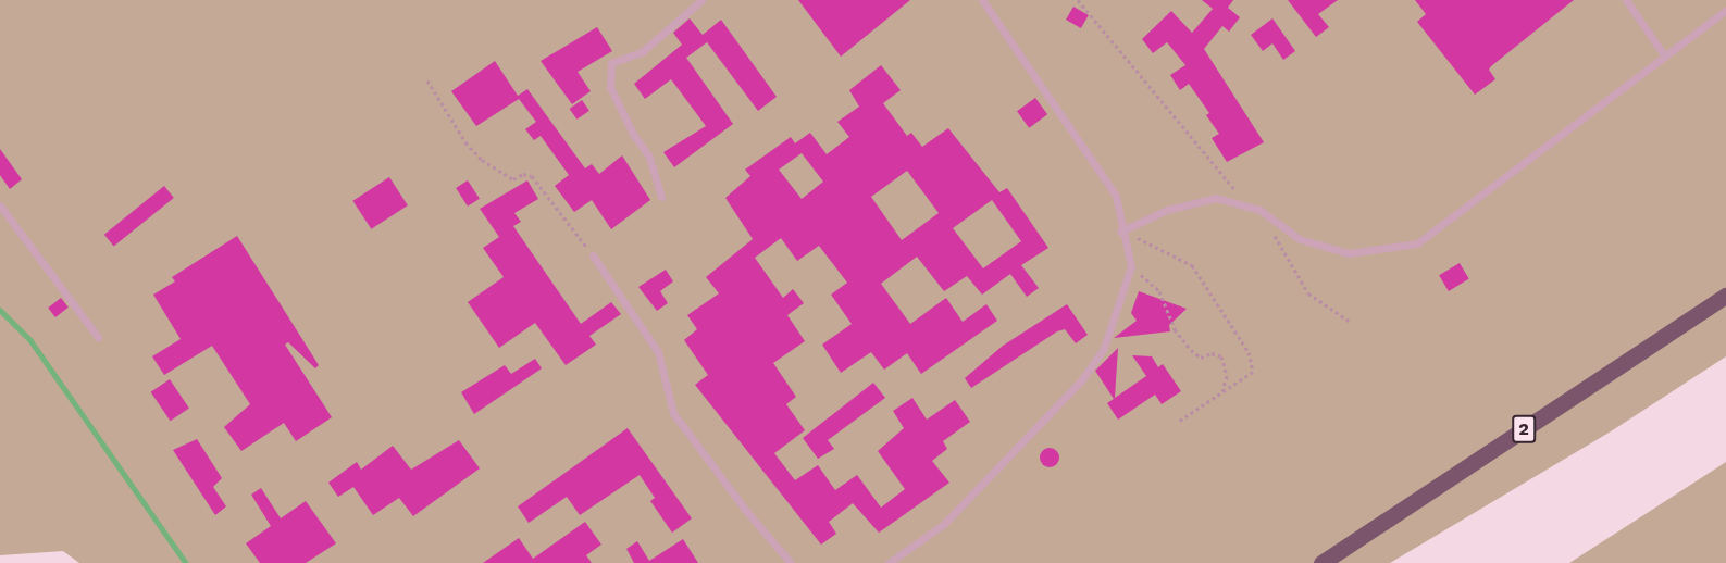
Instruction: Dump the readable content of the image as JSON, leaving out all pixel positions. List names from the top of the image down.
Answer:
{
  "streets": {
    "main road": ["2"]
  }
}
